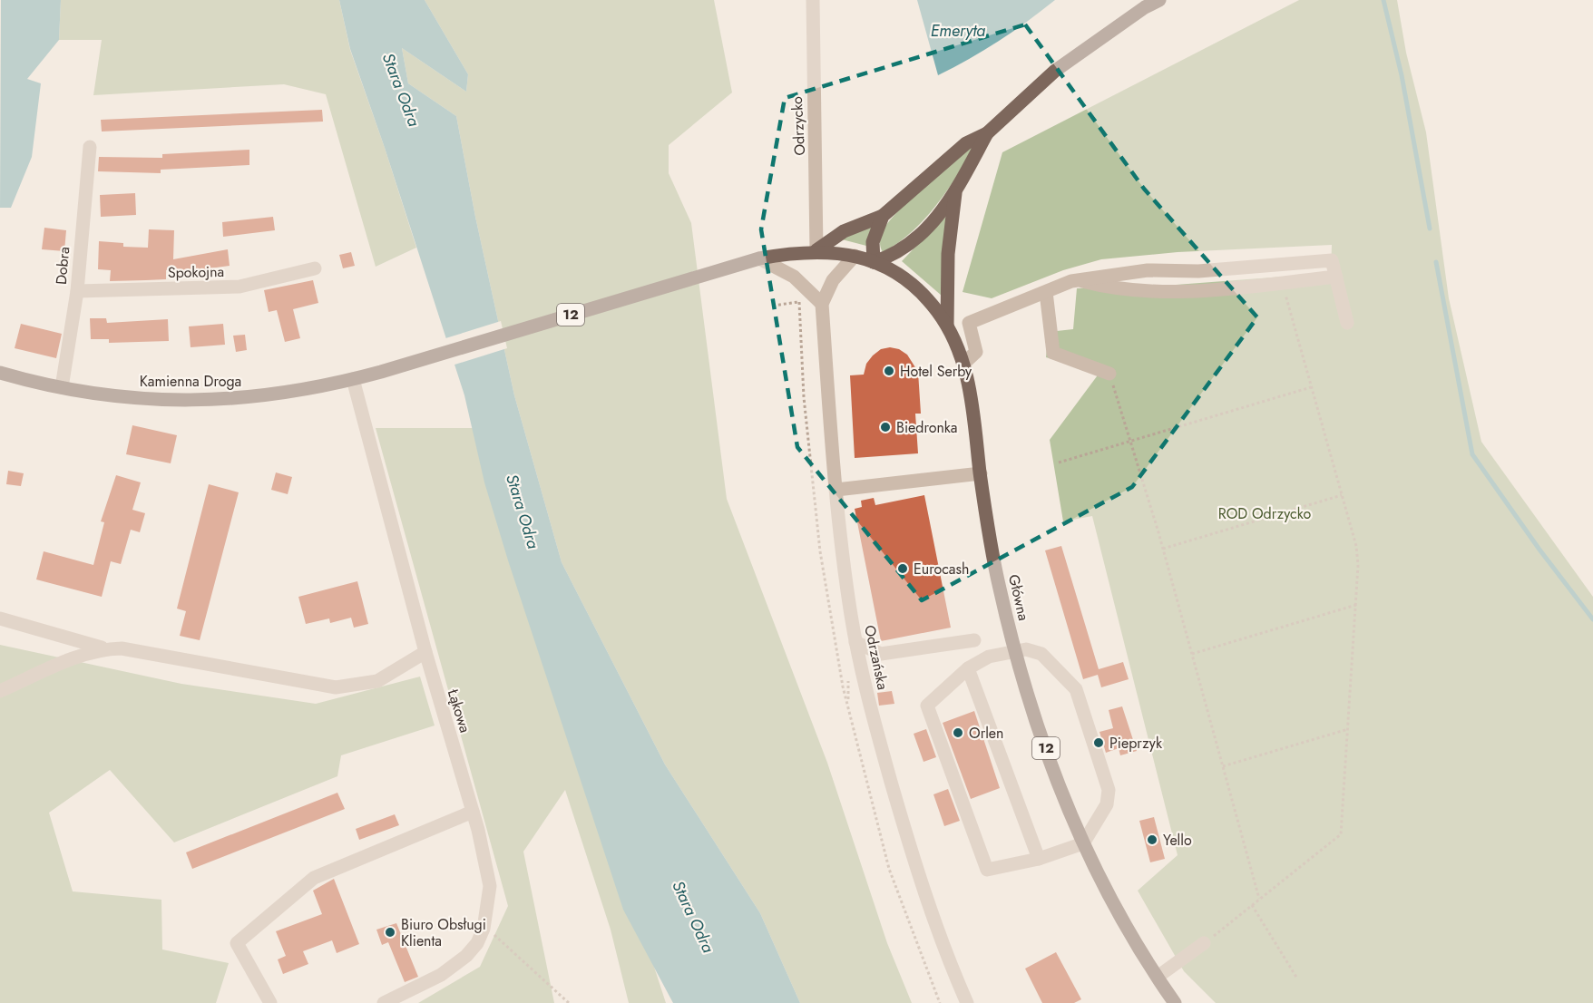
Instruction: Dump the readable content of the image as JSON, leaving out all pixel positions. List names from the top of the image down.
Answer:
{
  "streets": {
    "main road": ["12", "Kamienna Droga", "Główna"],
    "street": [
      "Odrzycko",
      "Dobra",
      "Spokojna",
      "Odrzańska",
      "Łąkowa"
    ]
  },
  "crossings": [
    ["Odrzycko", "12"],
    ["Odrzycko", "Główna"],
    ["Dobra", "Spokojna"],
    ["Dobra", "Kamienna Droga"],
    ["12", "Kamienna Droga"],
    ["12", "Główna"],
    ["Kamienna Droga", "Łąkowa"],
    ["Główna", "Odrzańska"]
  ],
  "water": ["Emeryta", "Stara Odra"],
  "parks": ["ROD Odrzycko"],
  "places": [
    "Hotel Serby",
    "Biedronka",
    "Eurocash",
    "Orlen",
    "Pieprzyk",
    "Yello",
    "Biuro Obsługi Klienta"
  ]
}
